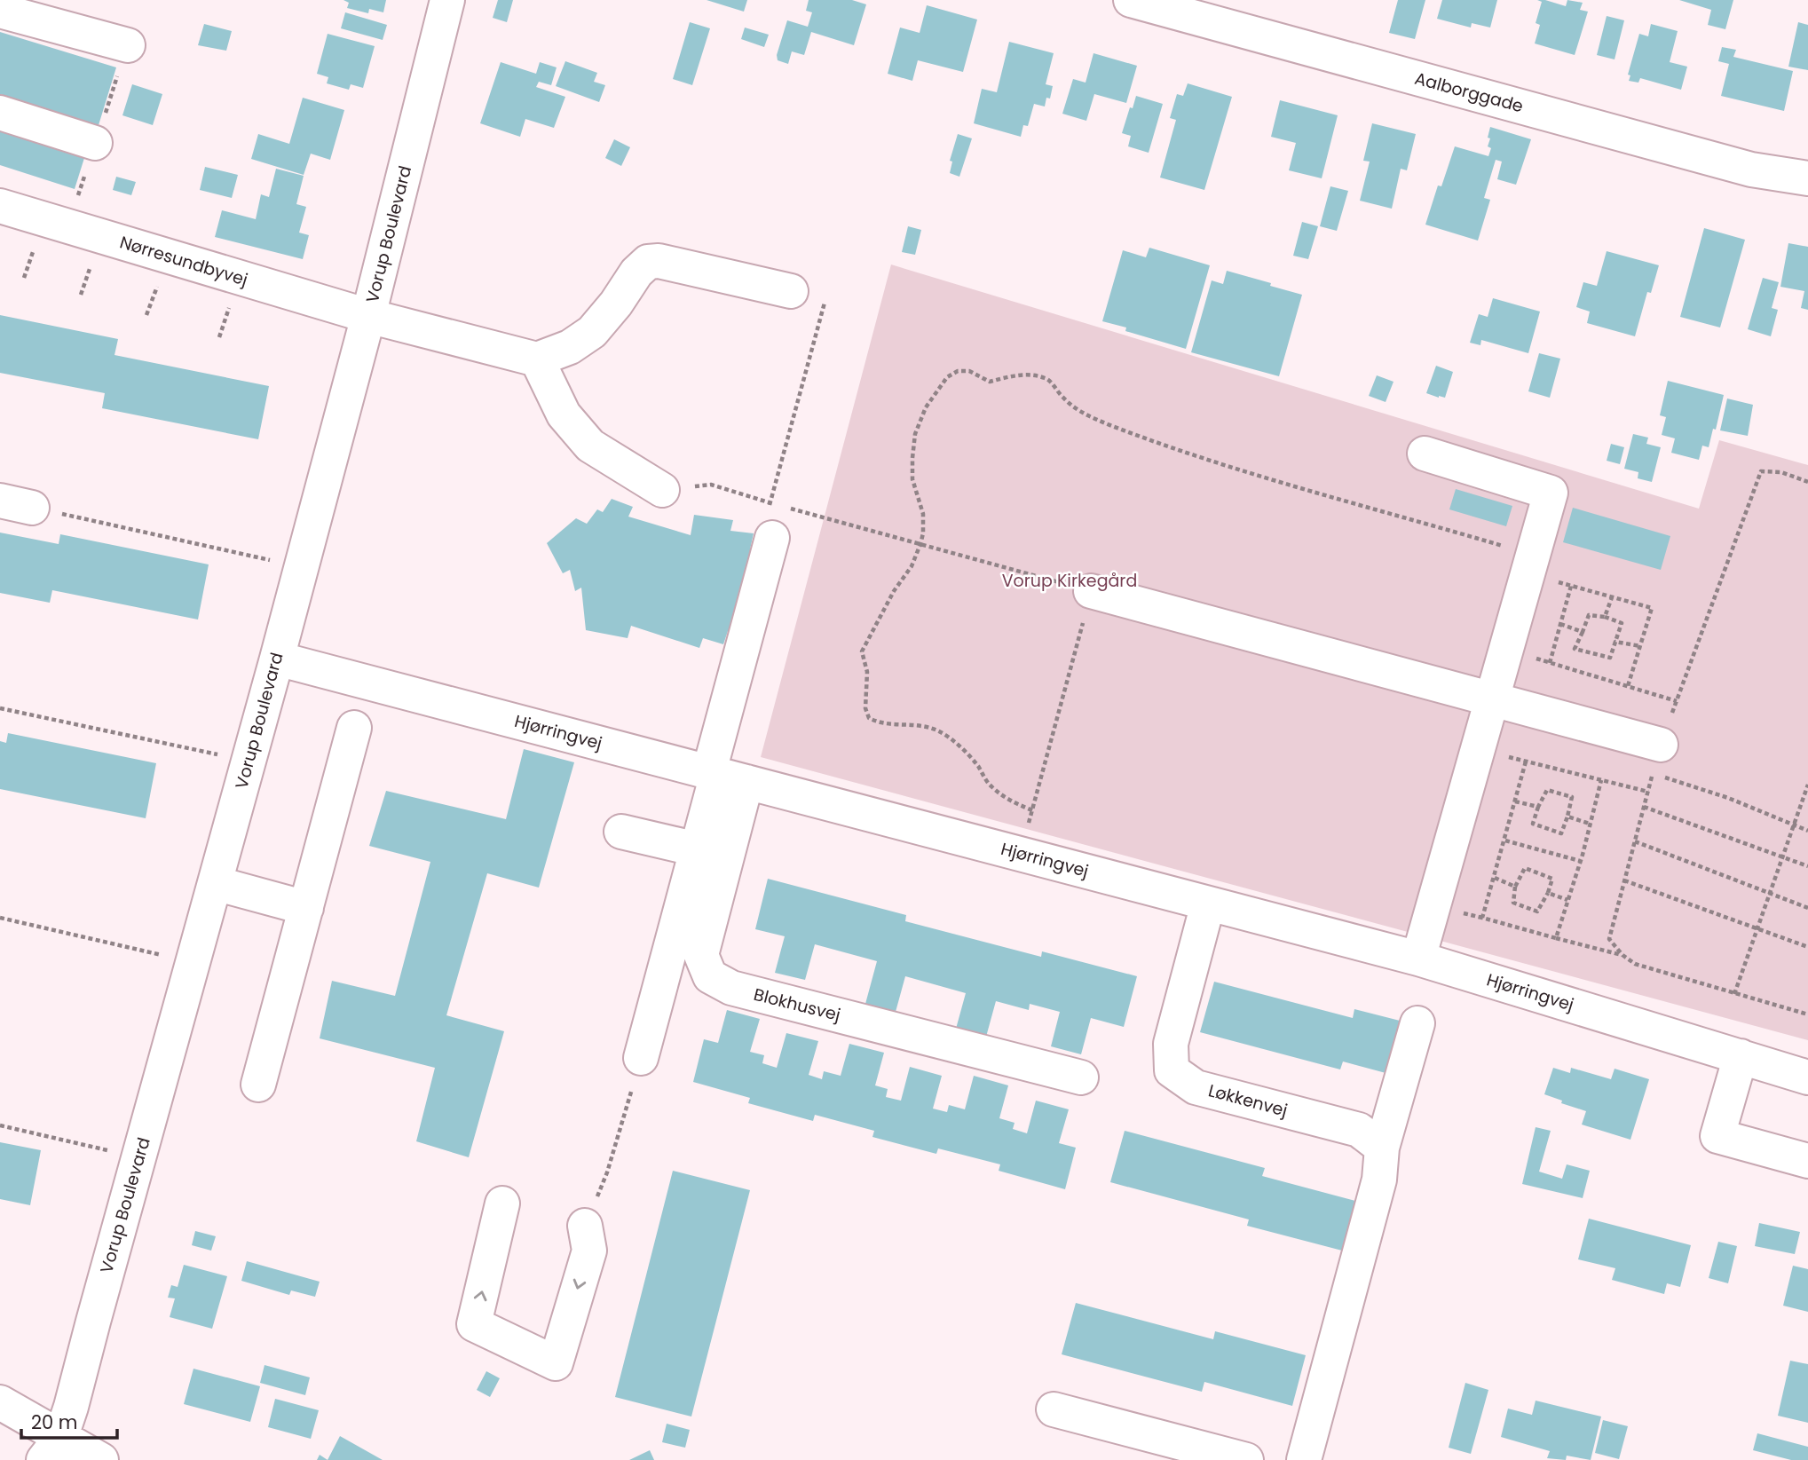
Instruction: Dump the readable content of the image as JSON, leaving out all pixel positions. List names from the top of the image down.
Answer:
{
  "streets": {
    "street": [
      "Aalborggade",
      "Vorup Boulevard",
      "Nørresundbyvej",
      "Hjørringvej",
      "Blokhusvej",
      "Løkkenvej"
    ]
  },
  "crossings": [
    ["Vorup Boulevard", "Nørresundbyvej"],
    ["Vorup Boulevard", "Hjørringvej"],
    ["Hjørringvej", "Blokhusvej"],
    ["Hjørringvej", "Løkkenvej"]
  ],
  "parks": ["Vorup Kirkegård"],
  "scale_bar": "20 m"
}
